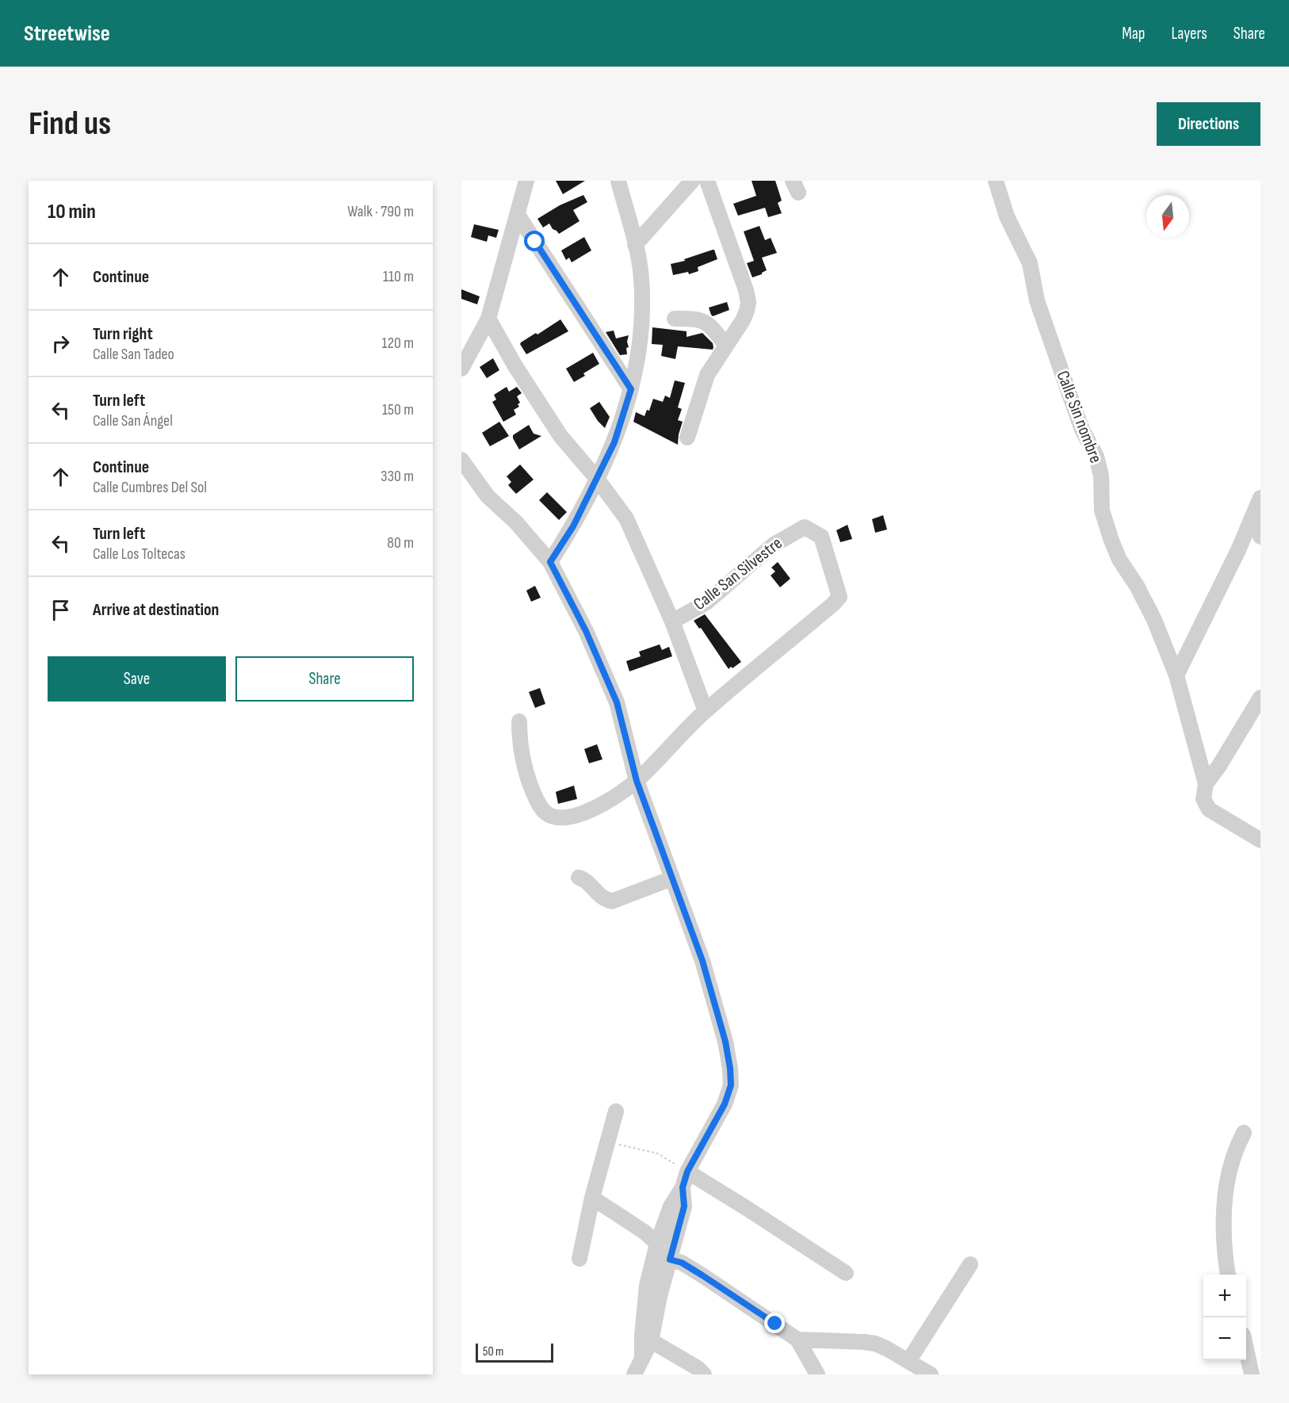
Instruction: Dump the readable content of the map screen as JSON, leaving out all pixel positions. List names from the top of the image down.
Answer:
{
  "streets": {
    "street": ["Calle Sin nombre", "Calle San Silvestre"]
  },
  "scale_bar": "50 m",
  "north": "bottom",
  "page": {
    "header": "Streetwise",
    "nav": ["Map", "Layers", "Share"],
    "buttons": [
      "Directions",
      ["Save", "Share"]
    ],
    "title": "Find us",
    "heading": ["10 min", "Walk · 790 m"],
    "list": [
      ["Continue", "110 m"],
      ["Turn right", "Calle San Tadeo", "120 m"],
      ["Turn left", "Calle San Ángel", "150 m"],
      ["Continue", "Calle Cumbres Del Sol", "330 m"],
      ["Turn left", "Calle Los Toltecas", "80 m"],
      "Arrive at destination"
    ],
    "map_buttons": ["+", "−"],
    "scale": "50 m"
  }
}
